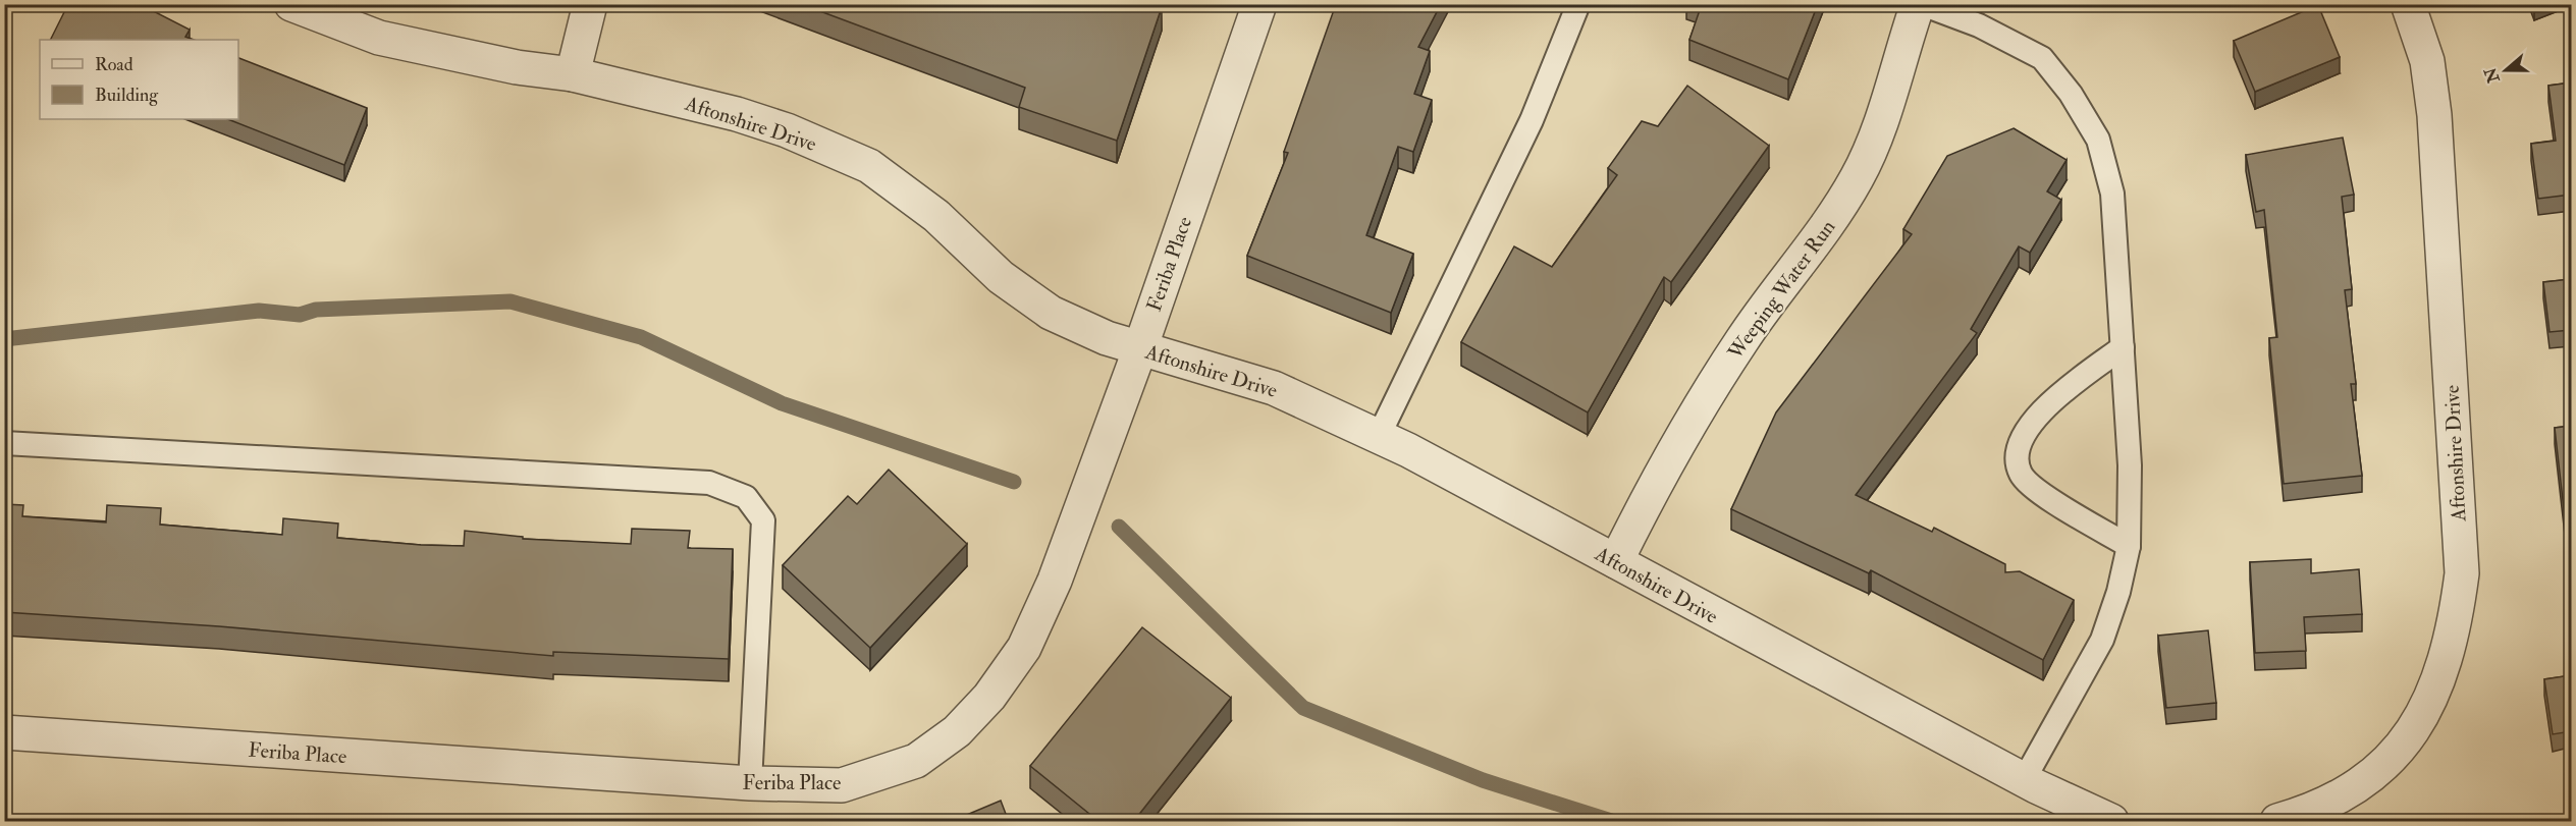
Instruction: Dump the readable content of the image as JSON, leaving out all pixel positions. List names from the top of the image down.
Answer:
{
  "streets": {
    "street": ["Aftonshire Drive", "Feriba Place", "Weeping Water Run"]
  },
  "crossings": [
    ["Aftonshire Drive", "Feriba Place"],
    ["Aftonshire Drive", "Weeping Water Run"]
  ],
  "legend": ["Road", "Building"],
  "north": "left"
}
